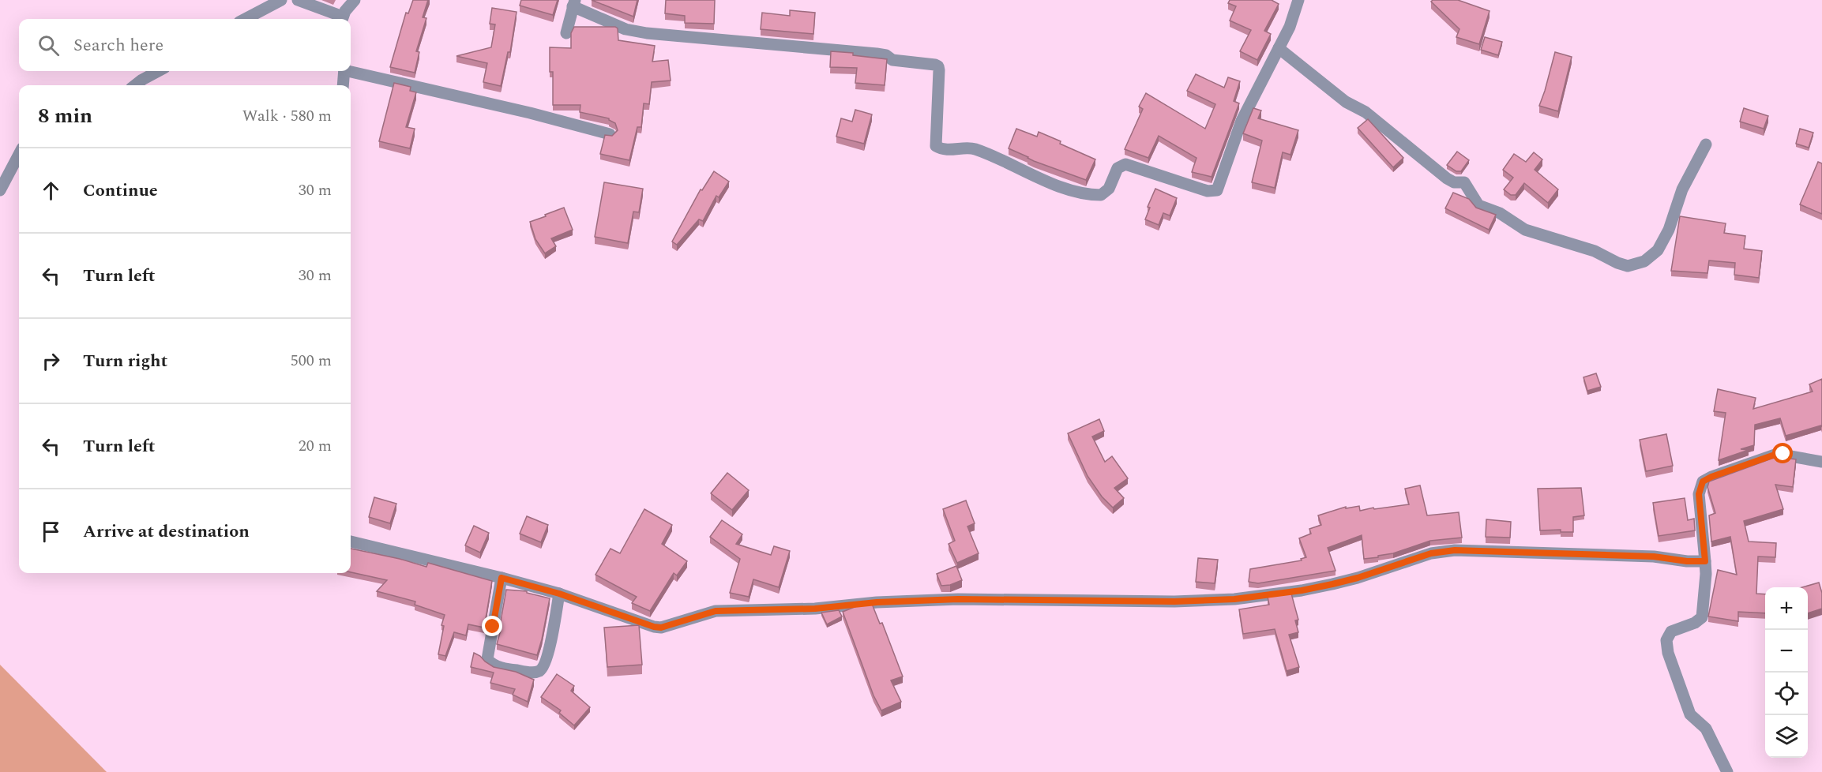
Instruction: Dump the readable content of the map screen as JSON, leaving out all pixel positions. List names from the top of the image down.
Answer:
{
  "page": {
    "search": "Search here",
    "heading": ["8 min", "Walk · 580 m"],
    "list": [
      ["Continue", "30 m"],
      ["Turn left", "30 m"],
      ["Turn right", "500 m"],
      ["Turn left", "20 m"],
      "Arrive at destination"
    ],
    "map_buttons": ["+", "−"]
  }
}
